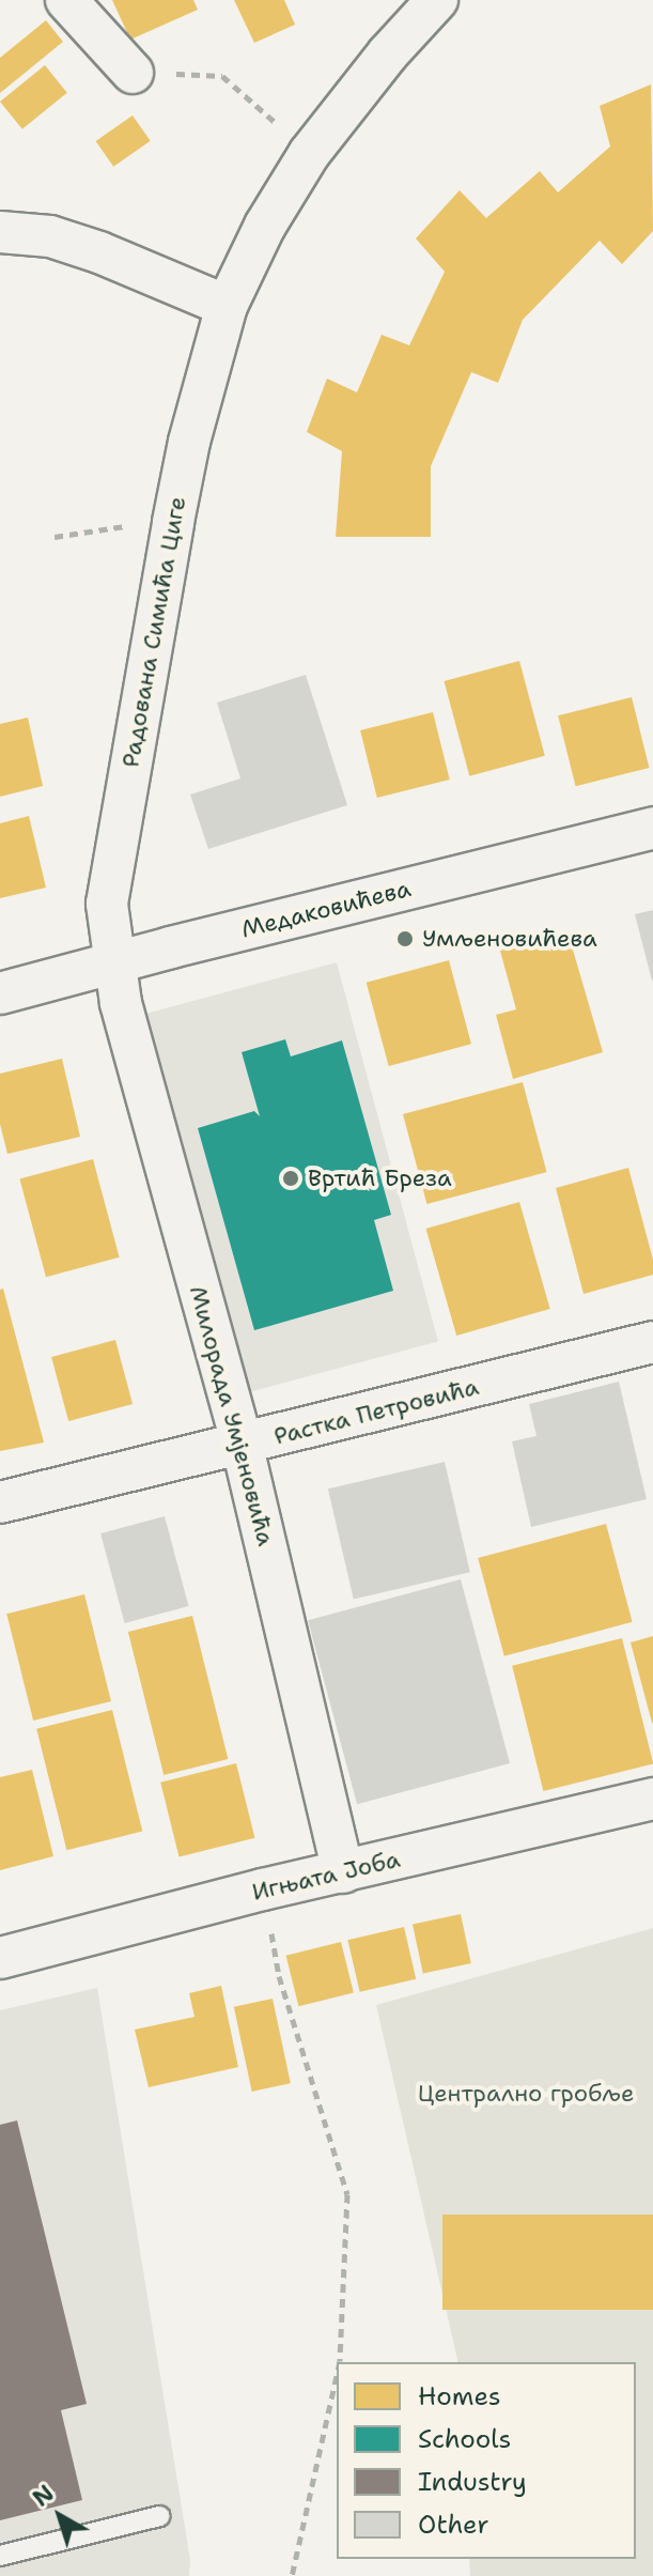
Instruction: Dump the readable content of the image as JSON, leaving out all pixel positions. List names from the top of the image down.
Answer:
{
  "streets": {
    "street": [
      "Радована Симића Циге",
      "Медаковићева",
      "Растка Петровића",
      "Милорада Умјеновића",
      "Игњата Јоба"
    ]
  },
  "crossings": [
    ["Радована Симића Циге", "Медаковићева"],
    ["Радована Симића Циге", "Милорада Умјеновића"],
    ["Медаковићева", "Милорада Умјеновића"],
    ["Растка Петровића", "Милорада Умјеновића"],
    ["Милорада Умјеновића", "Игњата Јоба"]
  ],
  "parks": ["Централно гробље"],
  "places": ["Умљеновићева", "Вртић Бреза"],
  "legend": [
    "Homes",
    "Schools",
    "Industry",
    "Other"
  ],
  "north": "top left"
}
